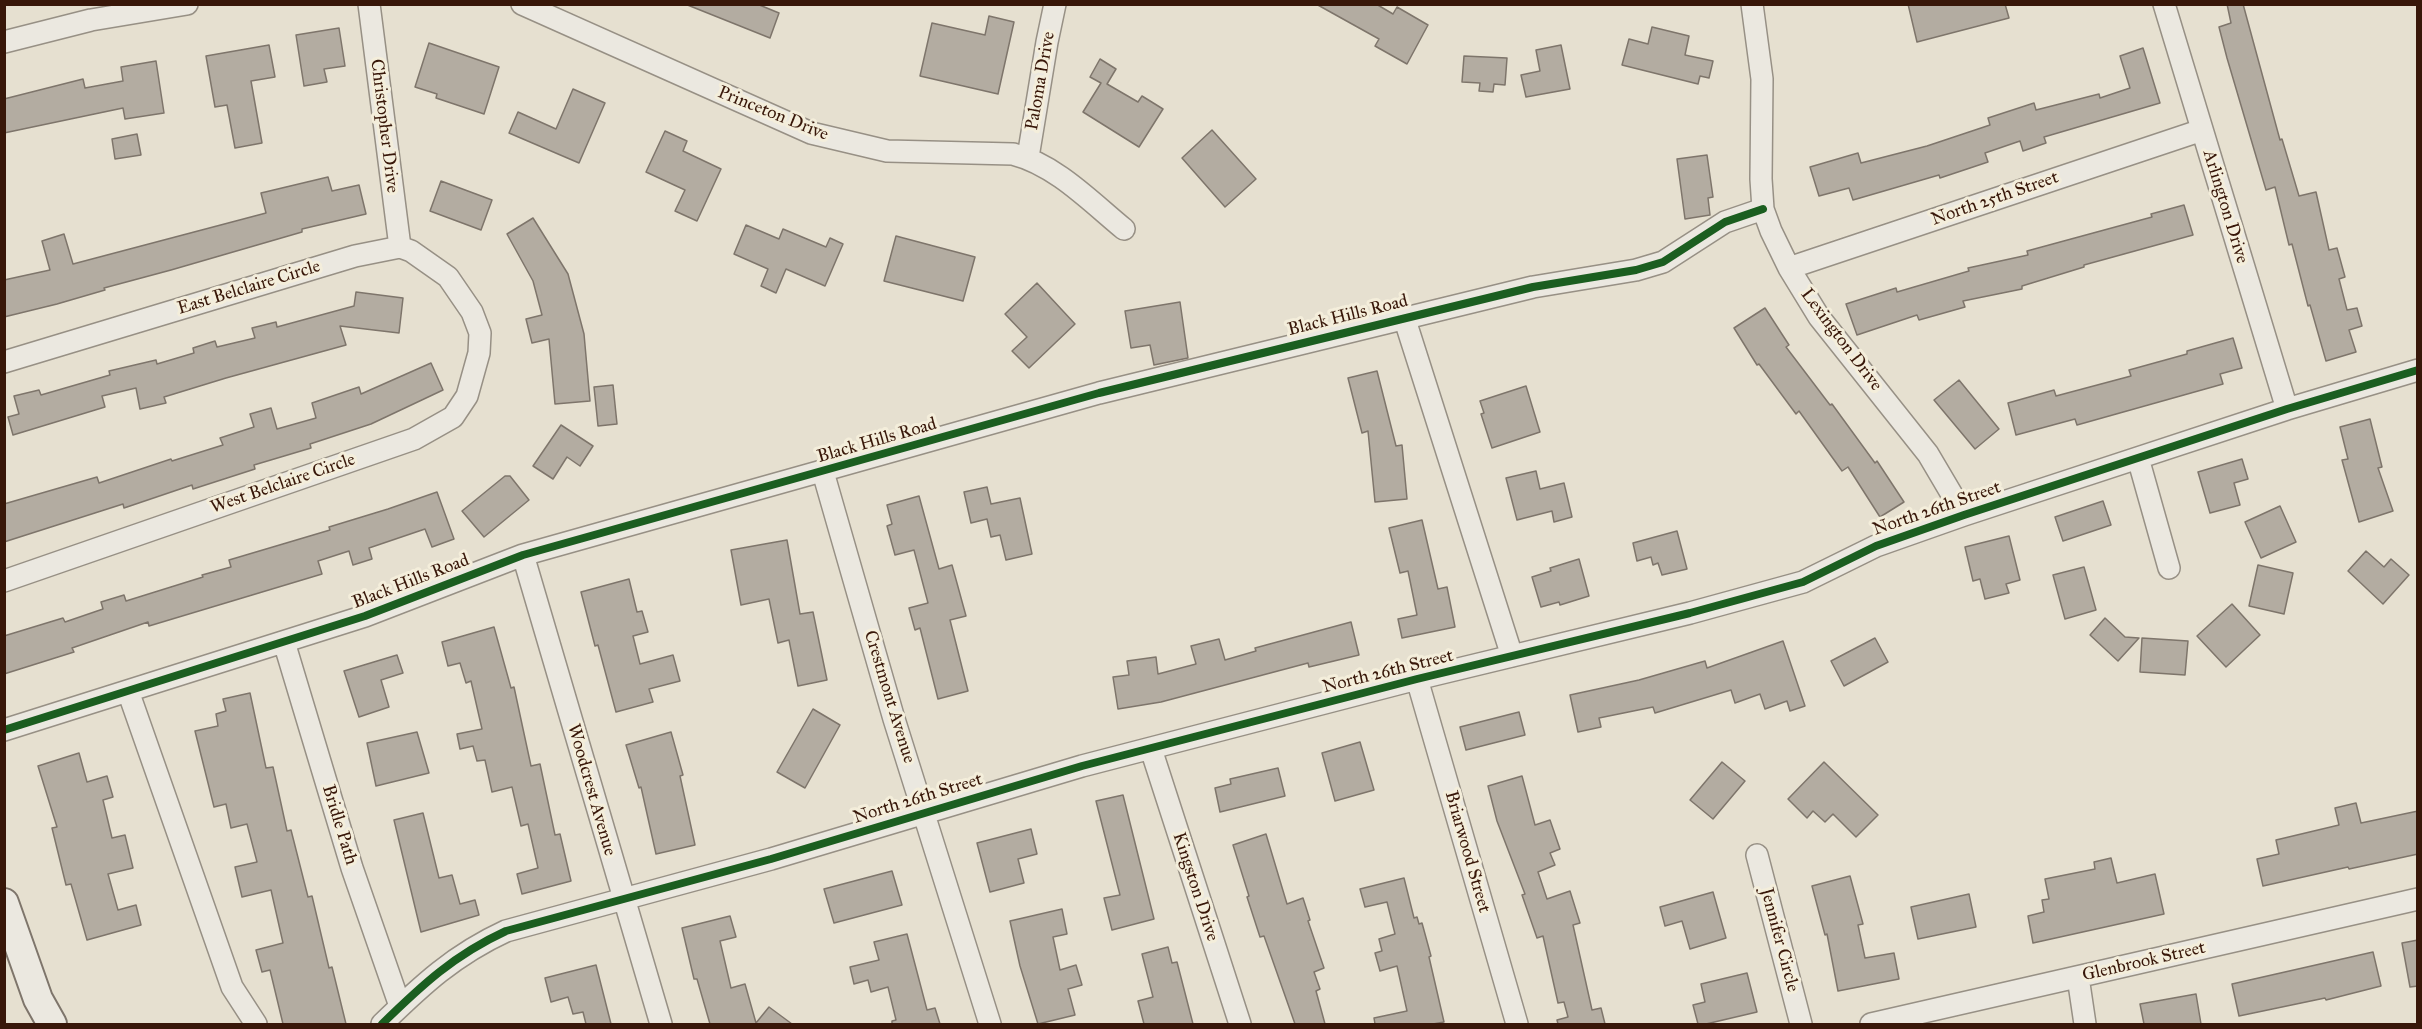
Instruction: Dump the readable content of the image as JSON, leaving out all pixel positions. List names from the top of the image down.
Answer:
{
  "streets": {
    "street": [
      "Paloma Drive",
      "Princeton Drive",
      "Christopher Drive",
      "North 25th Street",
      "Arlington Drive",
      "East Belclaire Circle",
      "Black Hills Road",
      "Lexington Drive",
      "West Belclaire Circle",
      "North 26th Street",
      "Crestmont Avenue",
      "Woodcrest Avenue",
      "Bridle Path",
      "Briarwood Street",
      "Kingston Drive",
      "Jennifer Circle",
      "Glenbrook Street"
    ]
  },
  "crossings": [
    ["Paloma Drive", "Princeton Drive"],
    ["Christopher Drive", "East Belclaire Circle"],
    ["Christopher Drive", "West Belclaire Circle"],
    ["North 25th Street", "Arlington Drive"],
    ["North 25th Street", "Lexington Drive"],
    ["Arlington Drive", "North 26th Street"],
    ["East Belclaire Circle", "West Belclaire Circle"],
    ["Black Hills Road", "Lexington Drive"],
    ["Black Hills Road", "Crestmont Avenue"],
    ["Black Hills Road", "Woodcrest Avenue"],
    ["Black Hills Road", "Bridle Path"],
    ["Lexington Drive", "North 26th Street"],
    ["North 26th Street", "Crestmont Avenue"],
    ["North 26th Street", "Woodcrest Avenue"],
    ["North 26th Street", "Bridle Path"],
    ["North 26th Street", "Briarwood Street"],
    ["North 26th Street", "Kingston Drive"]
  ]
}
